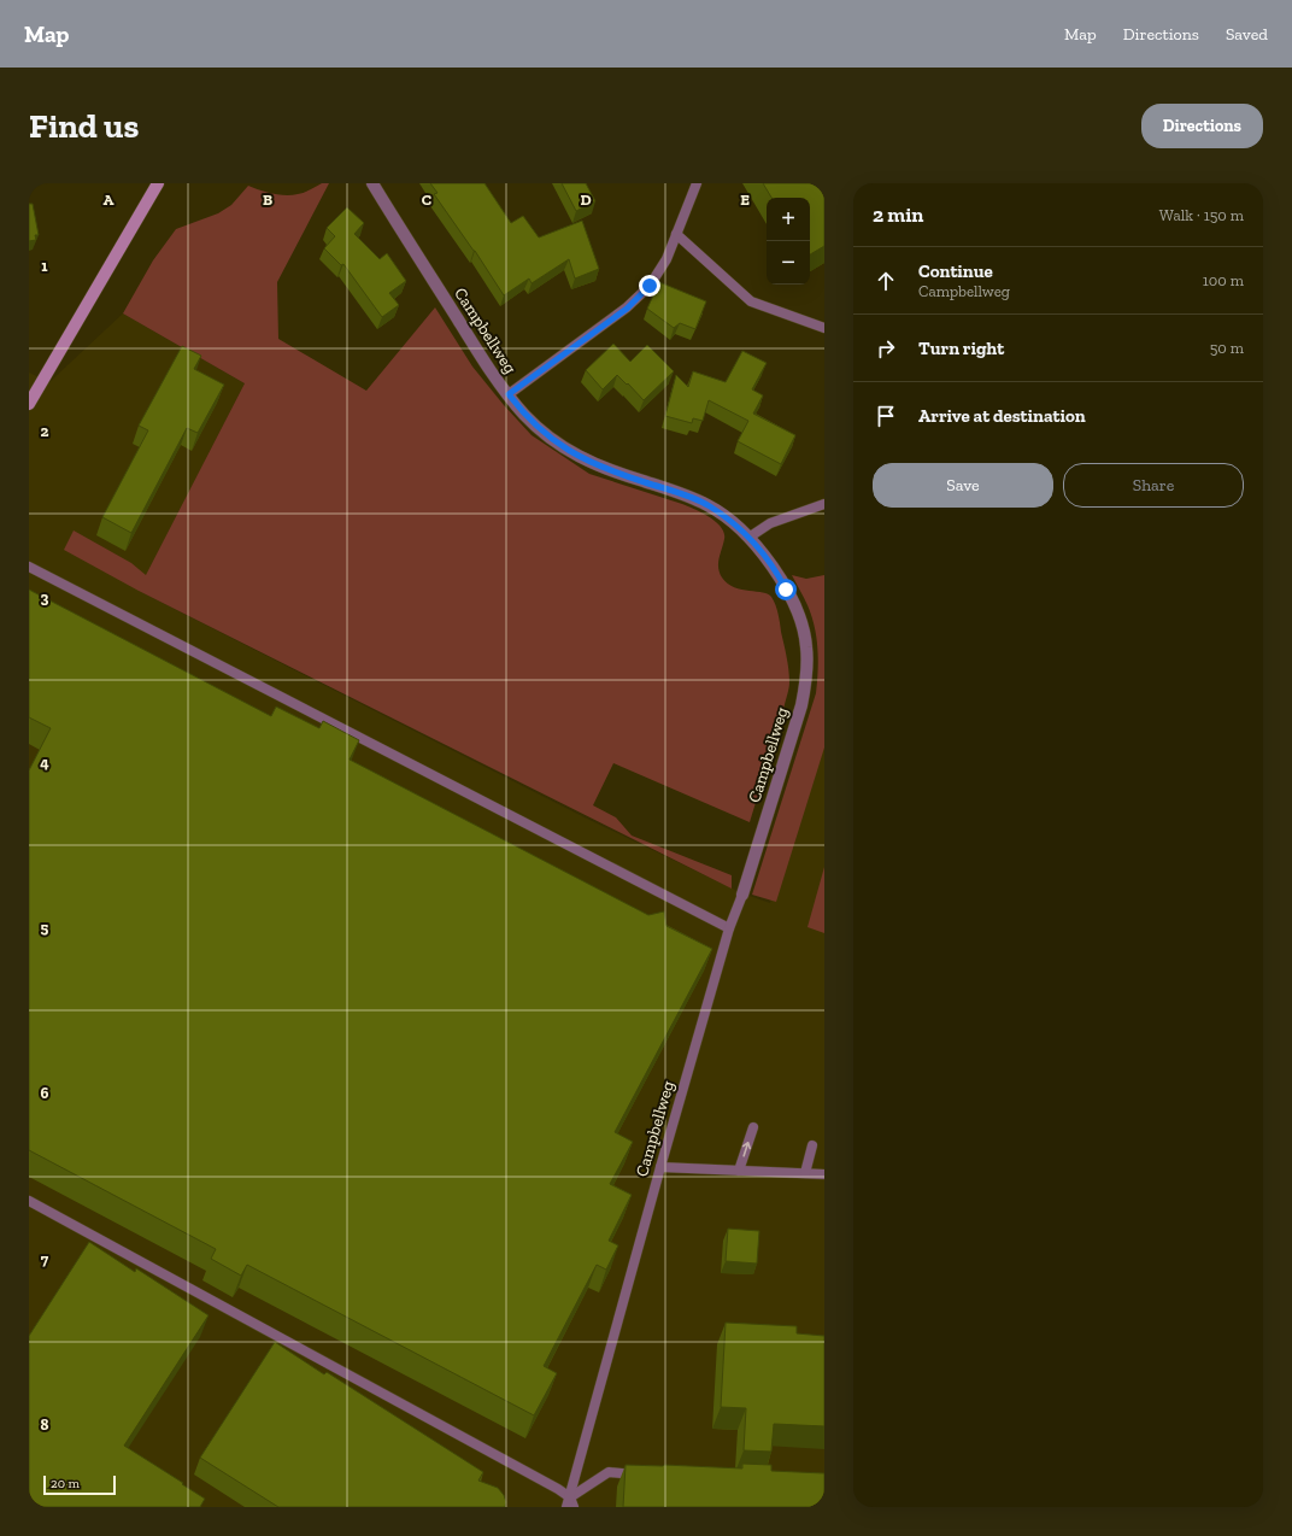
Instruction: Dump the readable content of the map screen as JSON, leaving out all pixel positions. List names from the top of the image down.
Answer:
{
  "streets": {
    "street": ["Campbellweg"]
  },
  "scale_bar": "20 m",
  "page": {
    "header": "Map",
    "nav": ["Map", "Directions", "Saved"],
    "buttons": [
      "Directions",
      ["Save", "Share"]
    ],
    "title": "Find us",
    "heading": ["2 min", "Walk · 150 m"],
    "map_buttons": ["+", "−"],
    "list": [
      ["Continue", "Campbellweg", "100 m"],
      ["Turn right", "50 m"],
      "Arrive at destination"
    ],
    "scale": "20 m"
  },
  "grid": {
    "columns": [
      "A",
      "B",
      "C",
      "D",
      "E"
    ],
    "rows": [
      "1",
      "2",
      "3",
      "4",
      "5",
      "6",
      "7",
      "8"
    ]
  }
}
